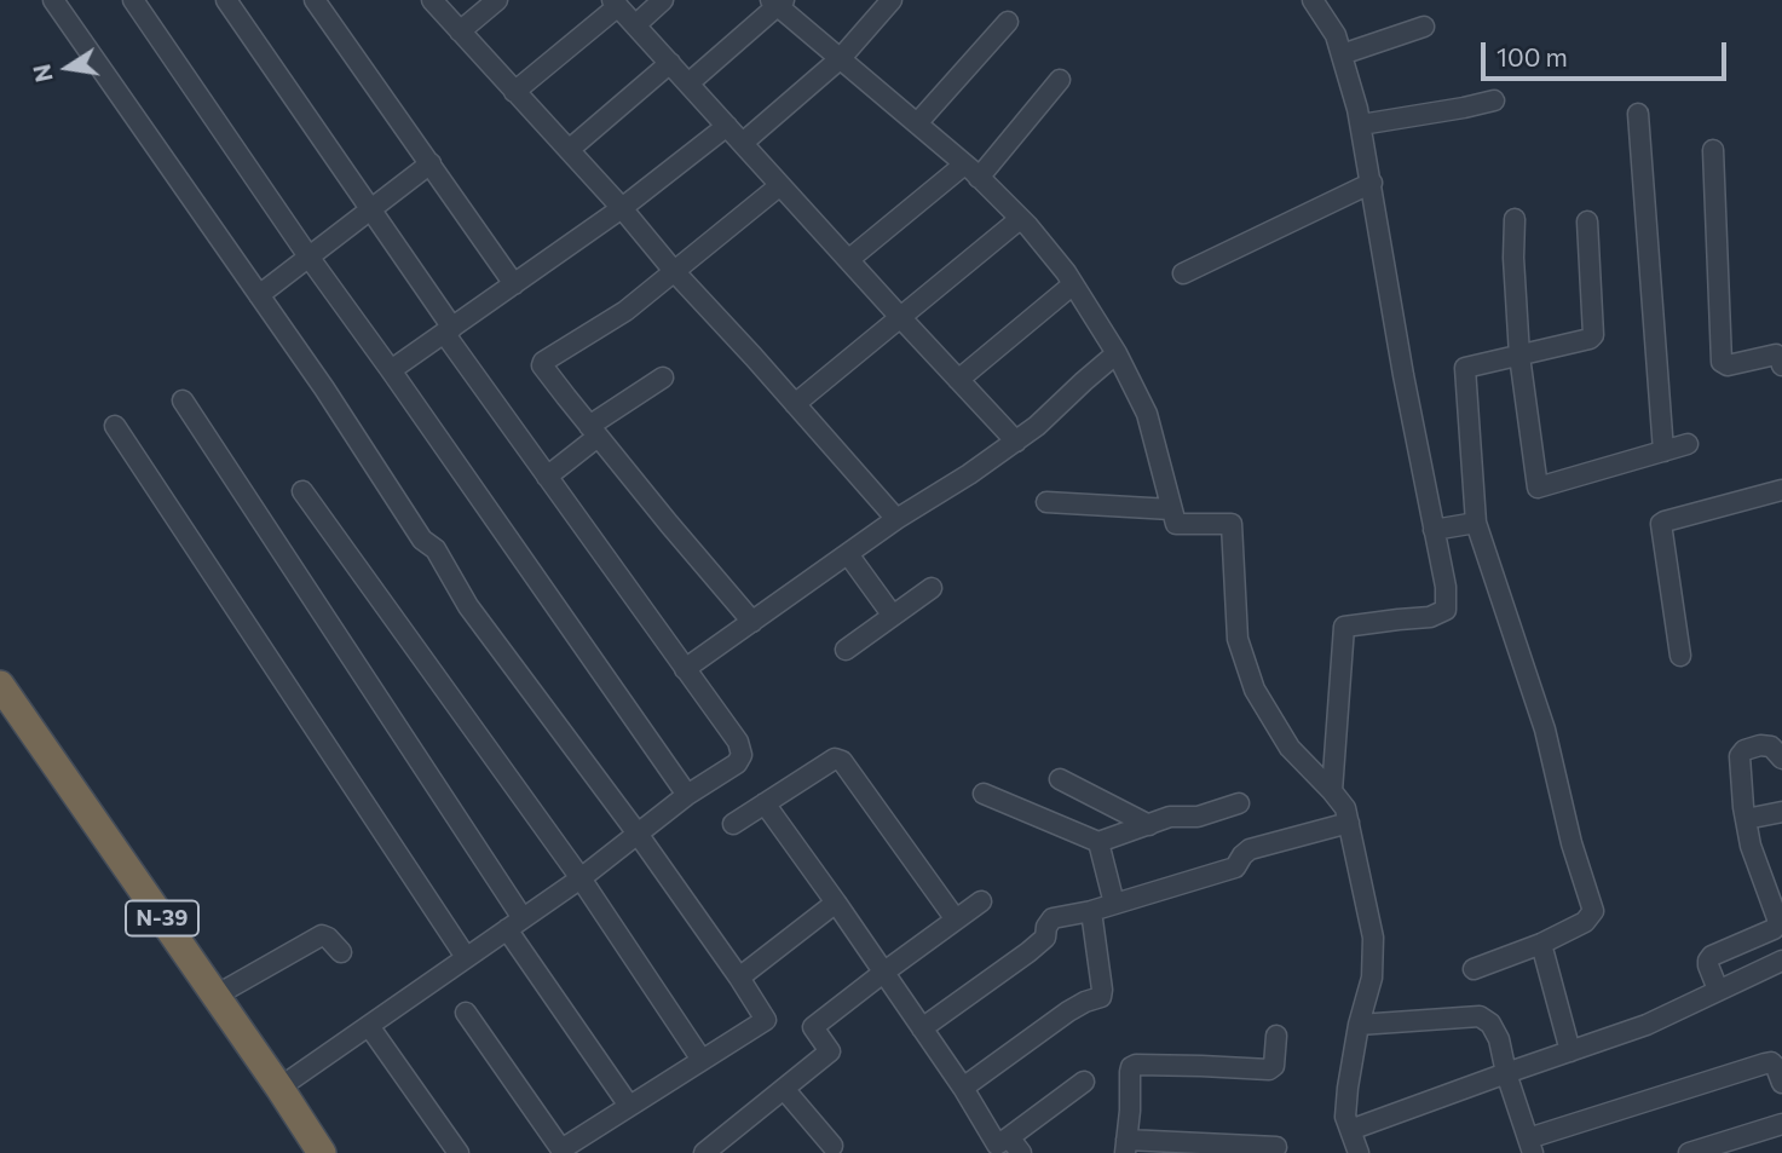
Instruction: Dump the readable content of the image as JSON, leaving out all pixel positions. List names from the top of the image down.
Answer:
{
  "streets": {
    "highway": ["N-39"]
  },
  "scale_bar": "100 m",
  "north": "left"
}
